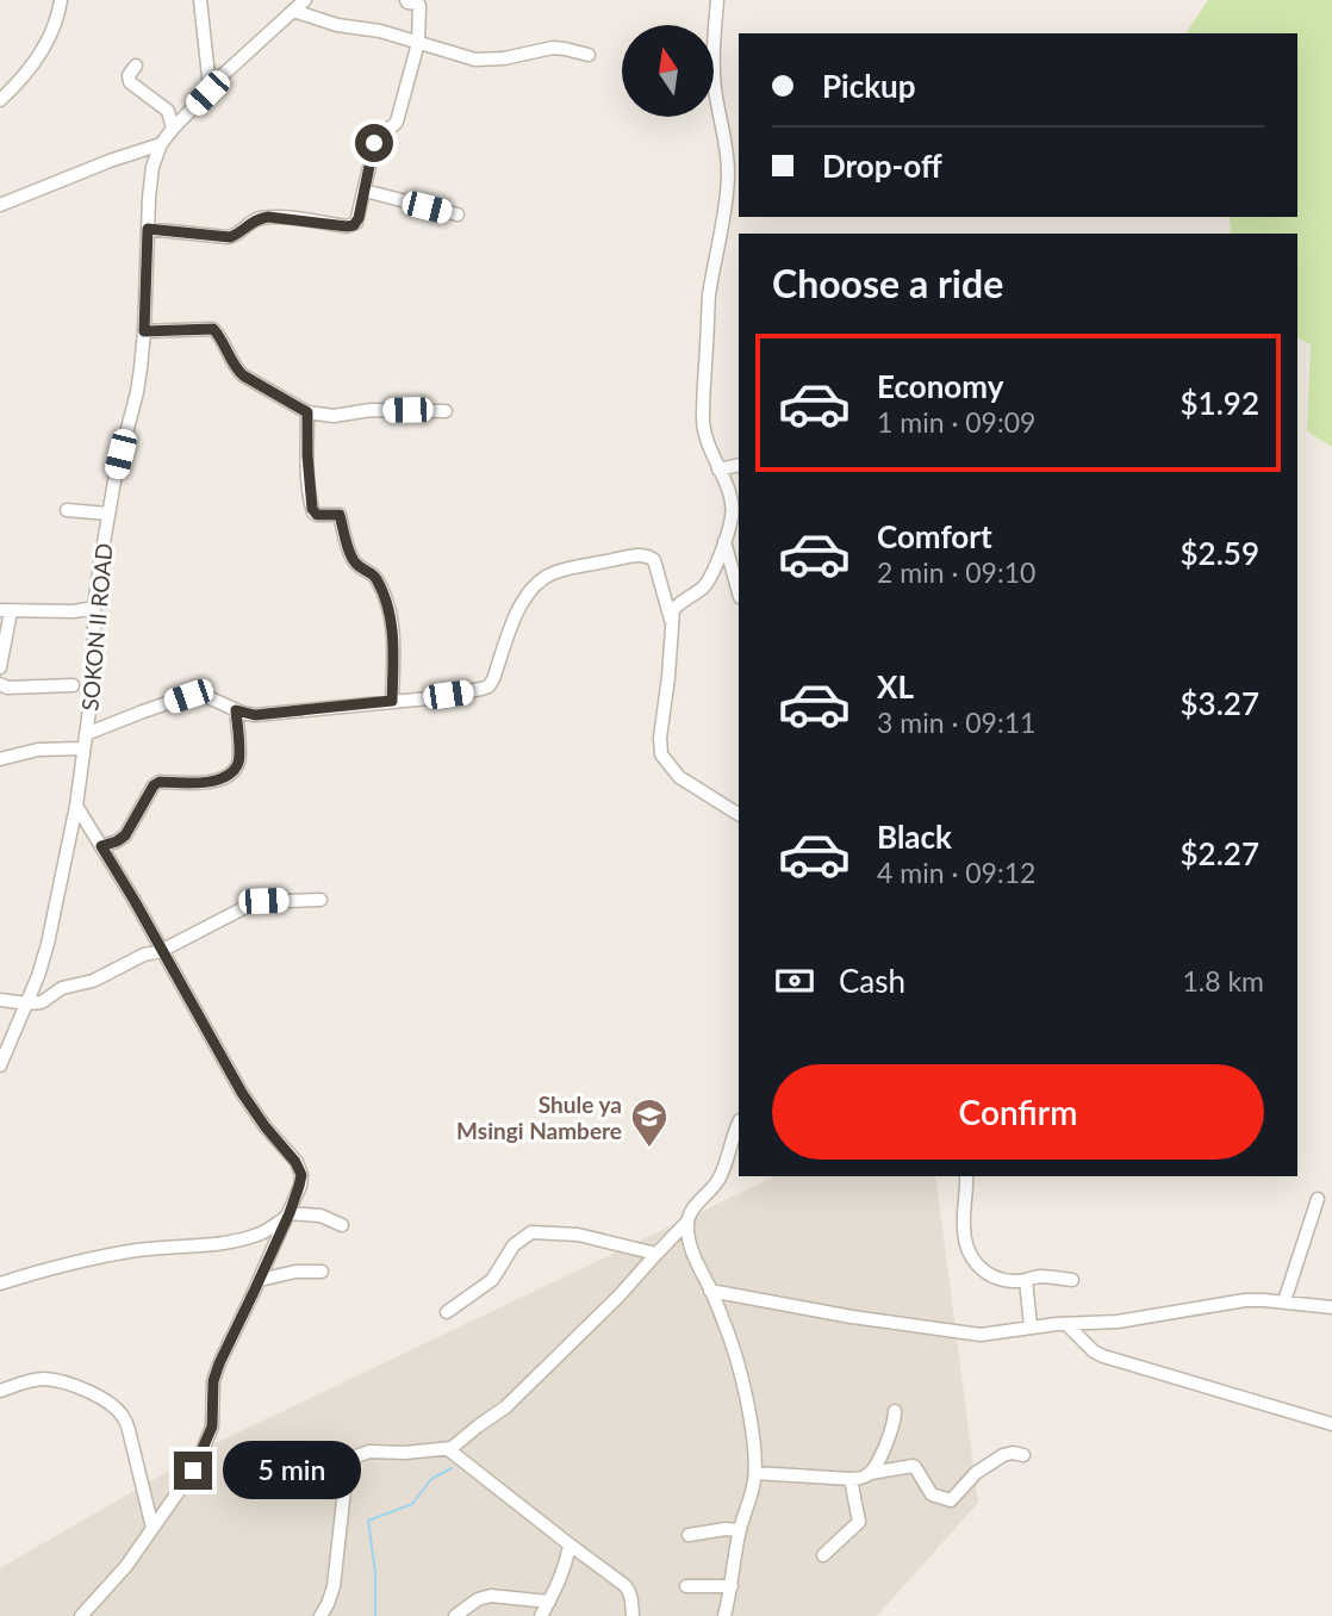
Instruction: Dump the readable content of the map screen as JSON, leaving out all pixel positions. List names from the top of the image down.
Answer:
{
  "streets": {
    "street": ["SOKON II ROAD"]
  },
  "places": {
    "school or university": ["Shule ya Msingi Nambere"]
  },
  "north": "top",
  "page": {
    "banner": ["Pickup", "Drop-off"],
    "heading": "Choose a ride",
    "list": [
      {
        "name": "Economy",
        "note": "1 min · 09:09",
        "value": "$1.92"
      },
      {
        "name": "Comfort",
        "note": "2 min · 09:10",
        "value": "$2.59"
      },
      {
        "name": "XL",
        "note": "3 min · 09:11",
        "value": "$3.27"
      },
      {
        "name": "Black",
        "note": "4 min · 09:12",
        "value": "$2.27"
      }
    ],
    "pay": ["Cash", "1.8 km"],
    "buttons": "Confirm",
    "bubble": "5 min"
  }
}
